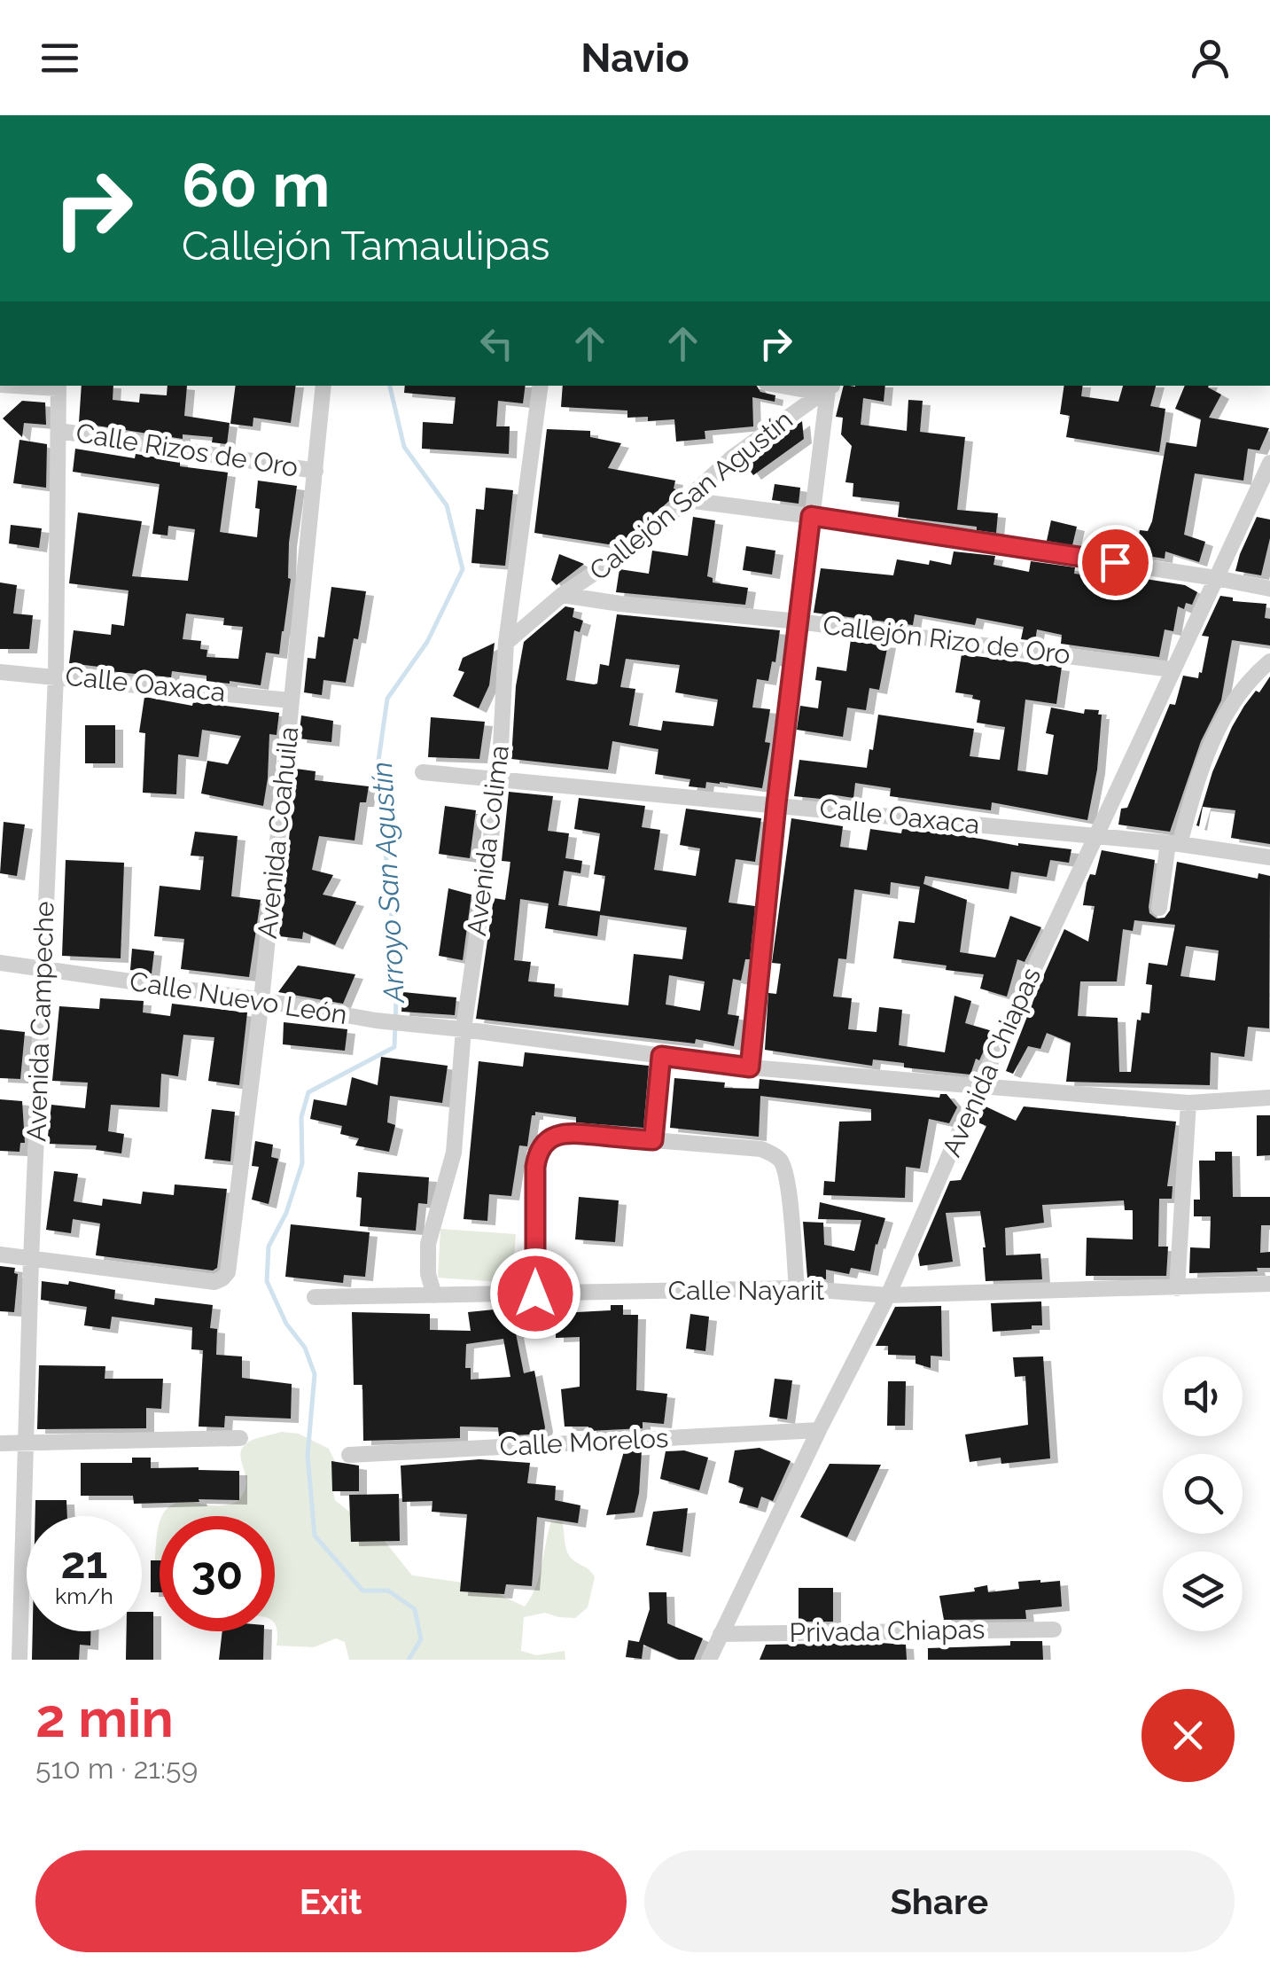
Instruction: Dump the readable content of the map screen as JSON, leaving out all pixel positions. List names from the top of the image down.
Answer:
{
  "streets": {
    "street": [
      "Calle Rizos de Oro",
      "Callejón San Agustín",
      "Callejón Rizo de Oro",
      "Calle Oaxaca",
      "Avenida Coahuila",
      "Avenida Colima",
      "Calle Nuevo León",
      "Avenida Campeche",
      "Avenida Chiapas",
      "Calle Nayarit",
      "Calle Morelos",
      "Privada Chiapas"
    ]
  },
  "crossings": [
    ["Calle Rizos de Oro", "Avenida Coahuila"],
    ["Calle Rizos de Oro", "Avenida Campeche"],
    ["Callejón San Agustín", "Callejón Rizo de Oro"],
    ["Callejón San Agustín", "Avenida Colima"],
    ["Callejón Rizo de Oro", "Avenida Chiapas"],
    ["Calle Oaxaca", "Avenida Coahuila"],
    ["Calle Oaxaca", "Avenida Colima"],
    ["Calle Oaxaca", "Avenida Campeche"],
    ["Calle Oaxaca", "Avenida Chiapas"],
    ["Avenida Coahuila", "Calle Nuevo León"],
    ["Avenida Coahuila", "Avenida Campeche"],
    ["Avenida Colima", "Calle Nuevo León"],
    ["Avenida Colima", "Calle Nayarit"],
    ["Calle Nuevo León", "Avenida Campeche"],
    ["Calle Nuevo León", "Avenida Chiapas"],
    ["Avenida Chiapas", "Calle Nayarit"],
    ["Avenida Chiapas", "Calle Morelos"],
    ["Avenida Chiapas", "Privada Chiapas"]
  ],
  "water": ["Arroyo San Agustín"],
  "page": {
    "header": "Navio",
    "turn": ["60 m", "Callejón Tamaulipas"],
    "speed": "21 km/h",
    "limit": "30",
    "heading": ["2 min", "510 m · 21:59"],
    "buttons": ["Exit", "Share"]
  }
}
